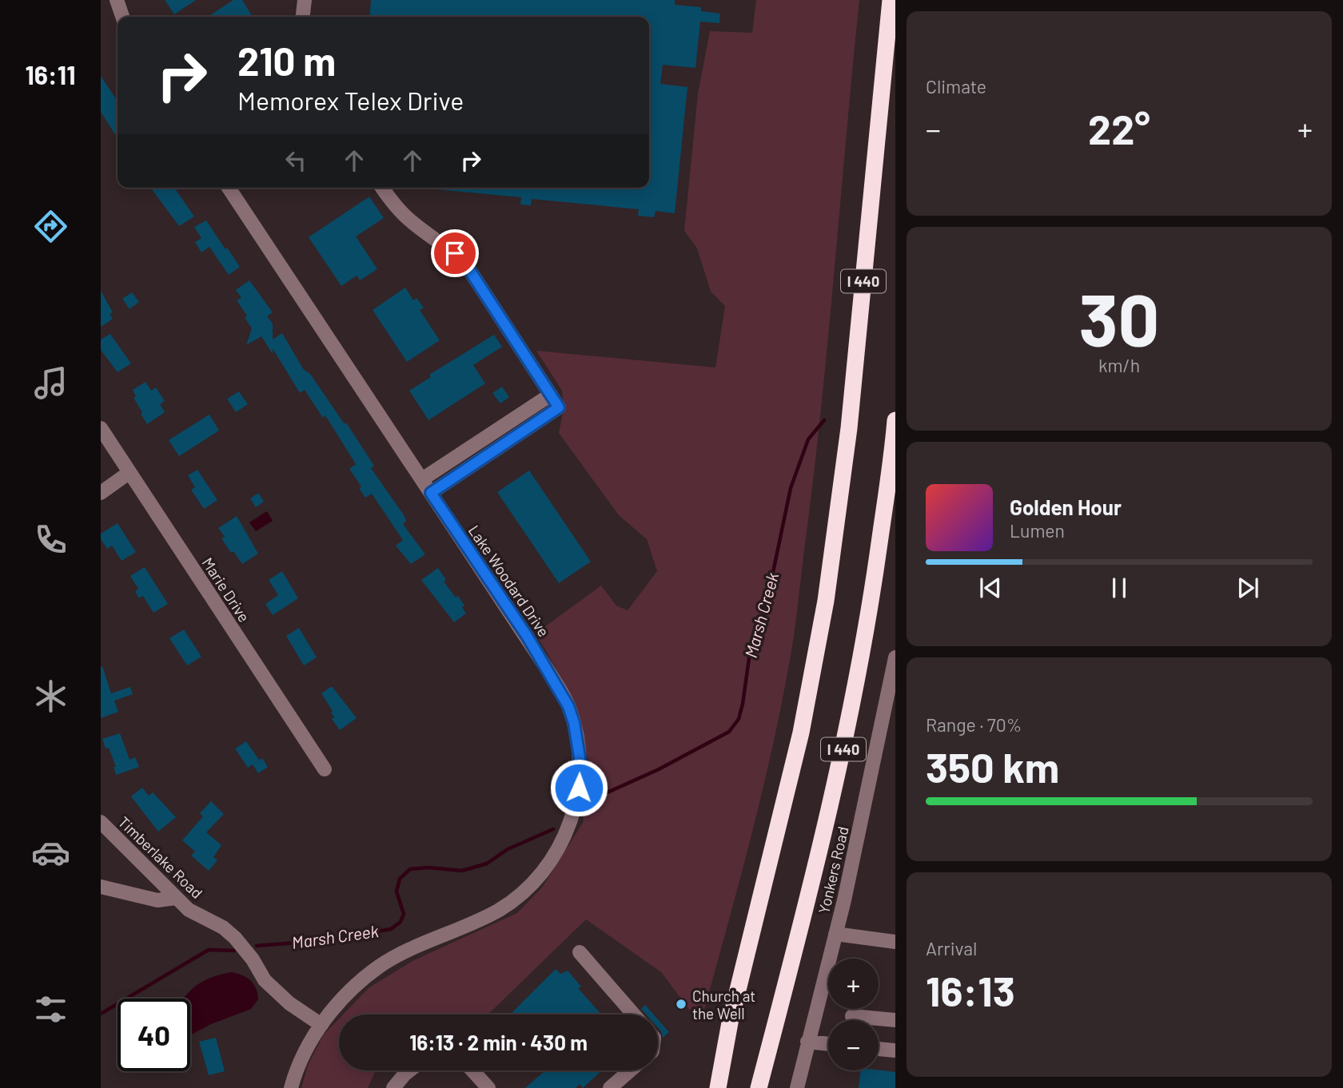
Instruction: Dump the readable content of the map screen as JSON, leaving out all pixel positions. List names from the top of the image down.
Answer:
{
  "streets": {
    "highway": ["I 440"],
    "street": [
      "Lake Woodard Drive",
      "Marie Drive",
      "Timberlake Road",
      "Yonkers Road"
    ]
  },
  "crossings": [
    ["Lake Woodard Drive", "Timberlake Road"]
  ],
  "water": ["Marsh Creek"],
  "places": ["Church at the Well"],
  "page": {
    "tabs": "16:11",
    "tile": [
      "Climate",
      ["30", "km/h"],
      ["Range · 70%", "350 km"],
      ["Arrival", "16:13"]
    ],
    "turn": ["210 m", "Memorex Telex Drive"],
    "heat": ["−", "22°", "+"],
    "song": ["Golden Hour", "Lumen"],
    "map_buttons": ["+", "−"],
    "limit": "40",
    "trip": "16:13 · 2 min · 430 m"
  }
}
